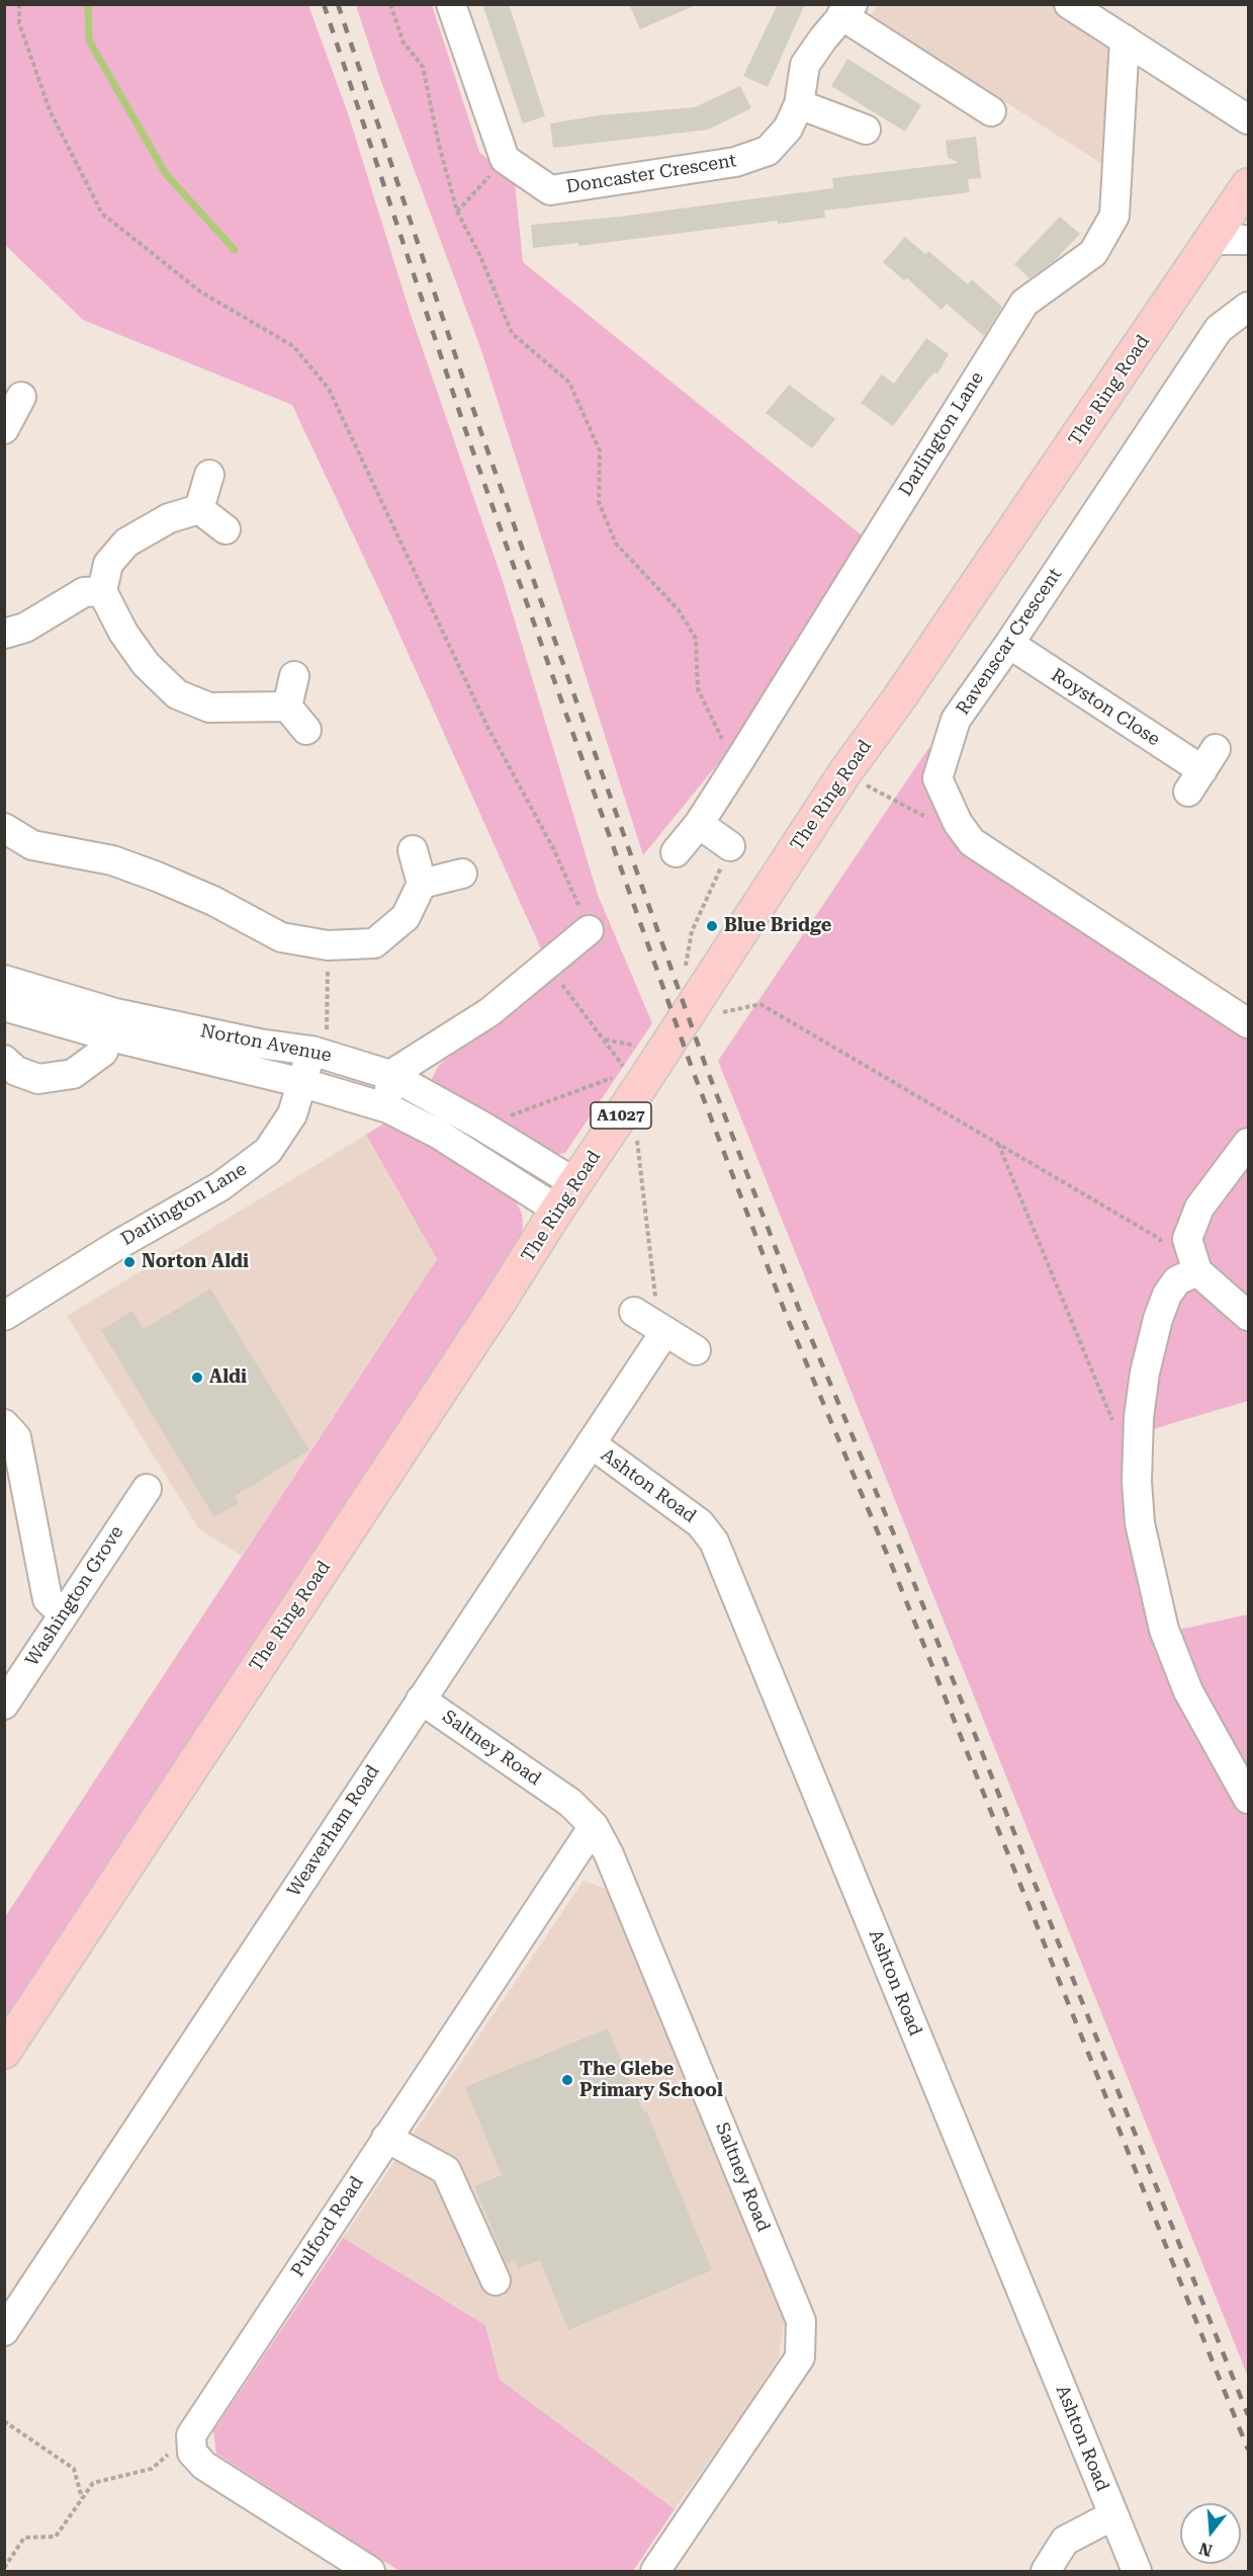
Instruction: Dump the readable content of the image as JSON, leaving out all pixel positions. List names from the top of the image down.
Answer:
{
  "streets": {
    "main road": ["The Ring Road", "A1027"],
    "street": [
      "Doncaster Crescent",
      "Darlington Lane",
      "Ravenscar Crescent",
      "Royston Close",
      "Norton Avenue",
      "Ashton Road",
      "Washington Grove",
      "Saltney Road",
      "Weaverham Road",
      "Pulford Road"
    ]
  },
  "crossings": [
    ["The Ring Road", "Norton Avenue"],
    ["Darlington Lane", "Norton Avenue"],
    ["Ravenscar Crescent", "Royston Close"],
    ["Ashton Road", "Weaverham Road"],
    ["Saltney Road", "Weaverham Road"],
    ["Saltney Road", "Pulford Road"]
  ],
  "places": [
    "Blue Bridge",
    "Norton Aldi",
    "Aldi",
    "The Glebe Primary School"
  ],
  "north": "bottom"
}
